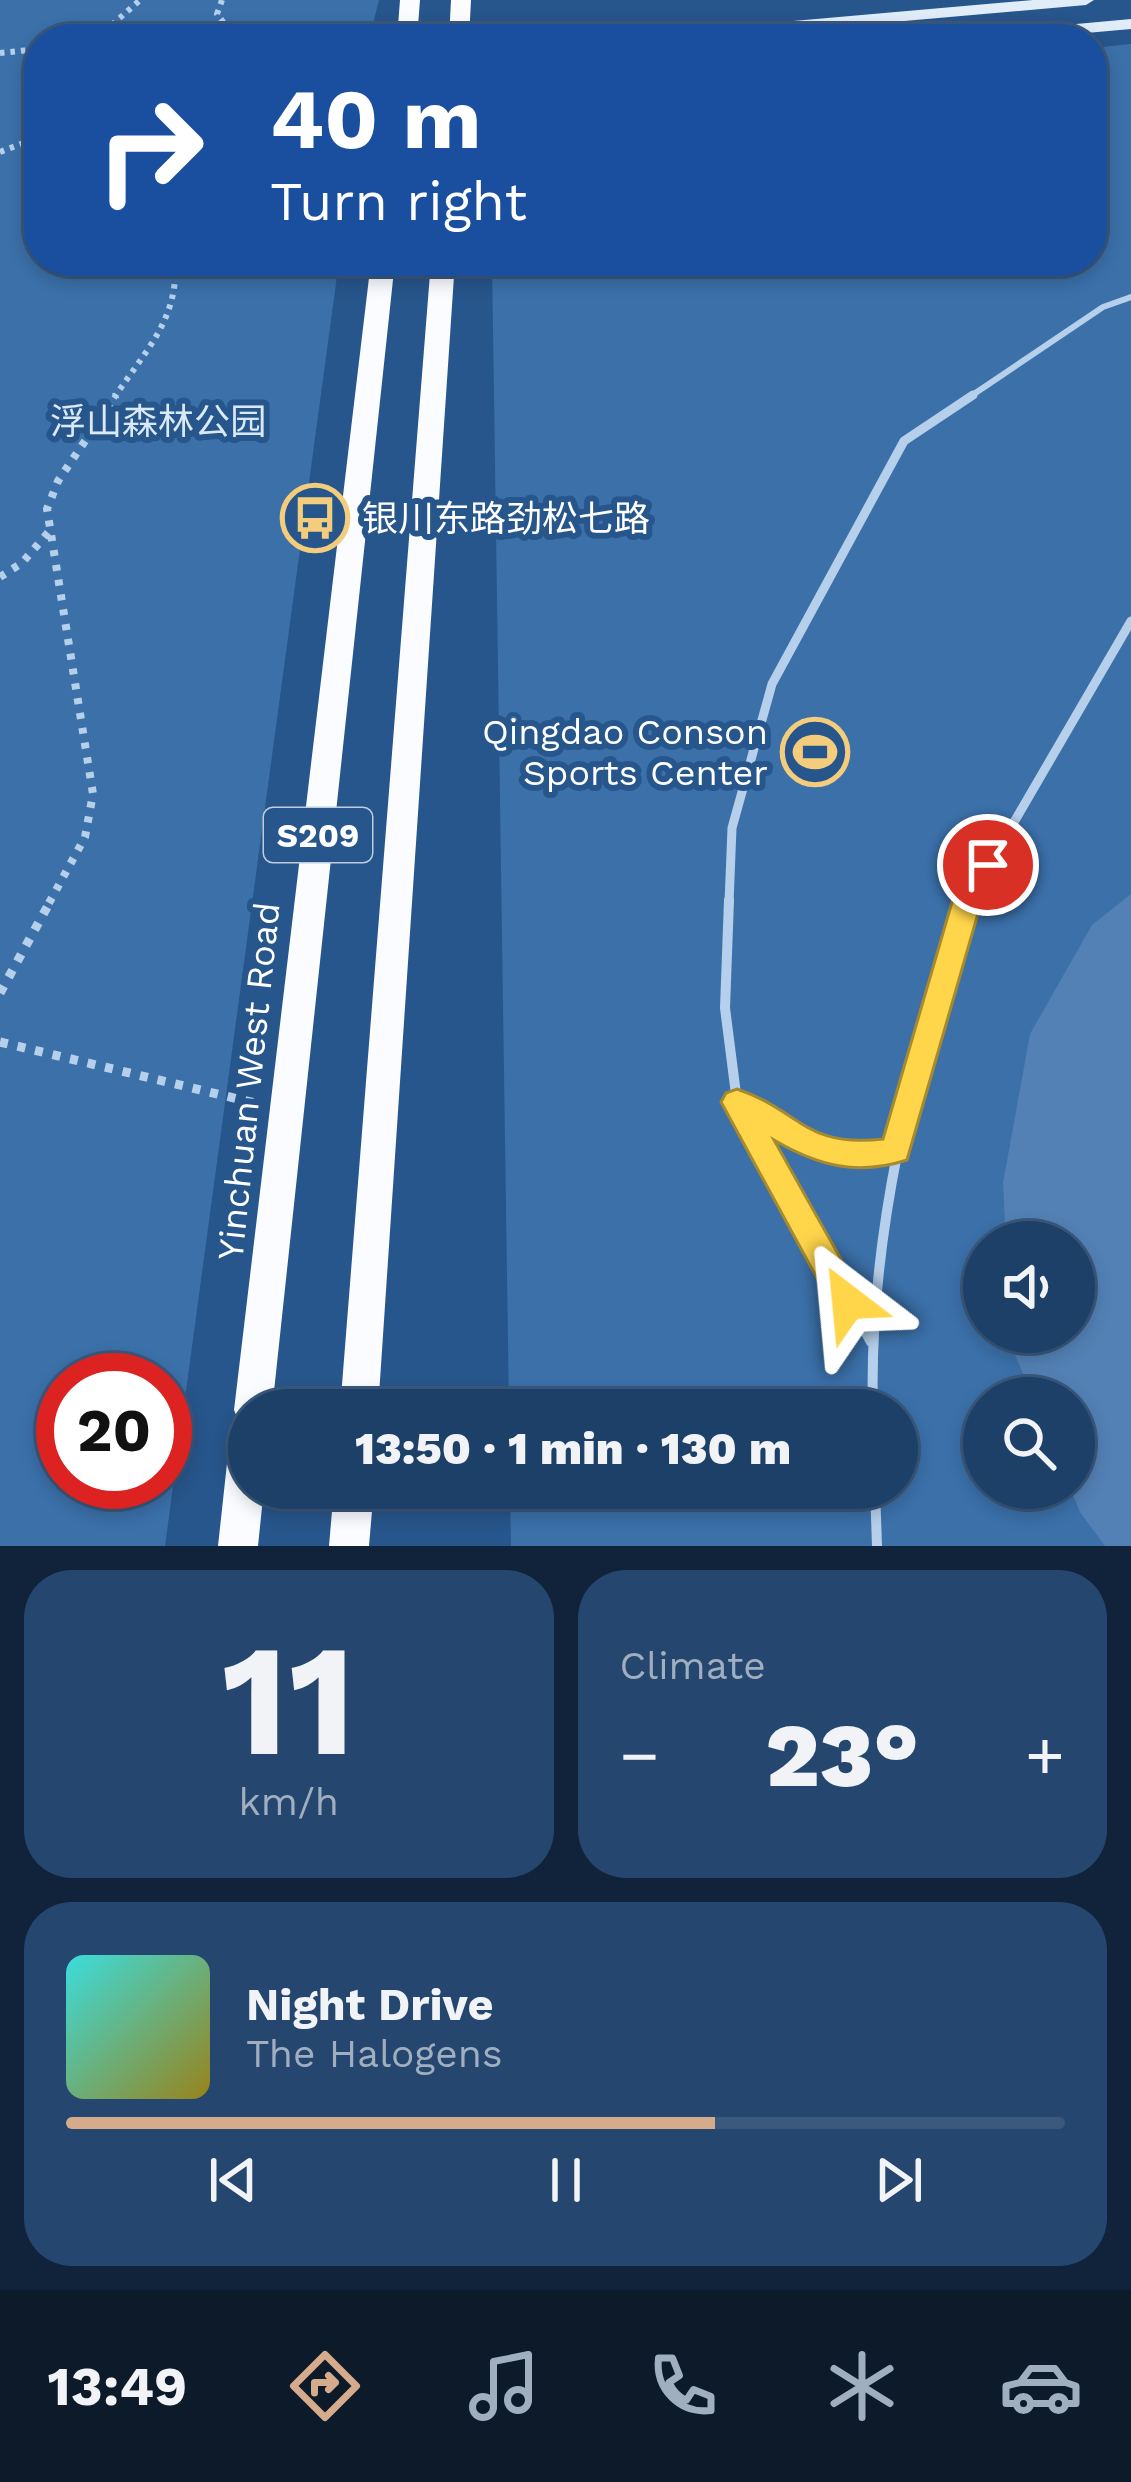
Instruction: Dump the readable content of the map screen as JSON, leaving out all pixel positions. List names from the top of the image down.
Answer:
{
  "streets": {
    "main road": ["S209", "Yinchuan West Road"]
  },
  "parks": ["浮山森林公园"],
  "places": {
    "bus stop": ["银川东路劲松七路"],
    "sports": ["Qingdao Conson Sports Center"]
  },
  "page": {
    "turn": ["40 m", "Turn right"],
    "limit": "20",
    "trip": "13:50 · 1 min · 130 m",
    "tile": [
      ["11", "km/h"],
      "Climate"
    ],
    "heat": ["−", "23°", "+"],
    "song": ["Night Drive", "The Halogens"],
    "tabs": "13:49"
  }
}
